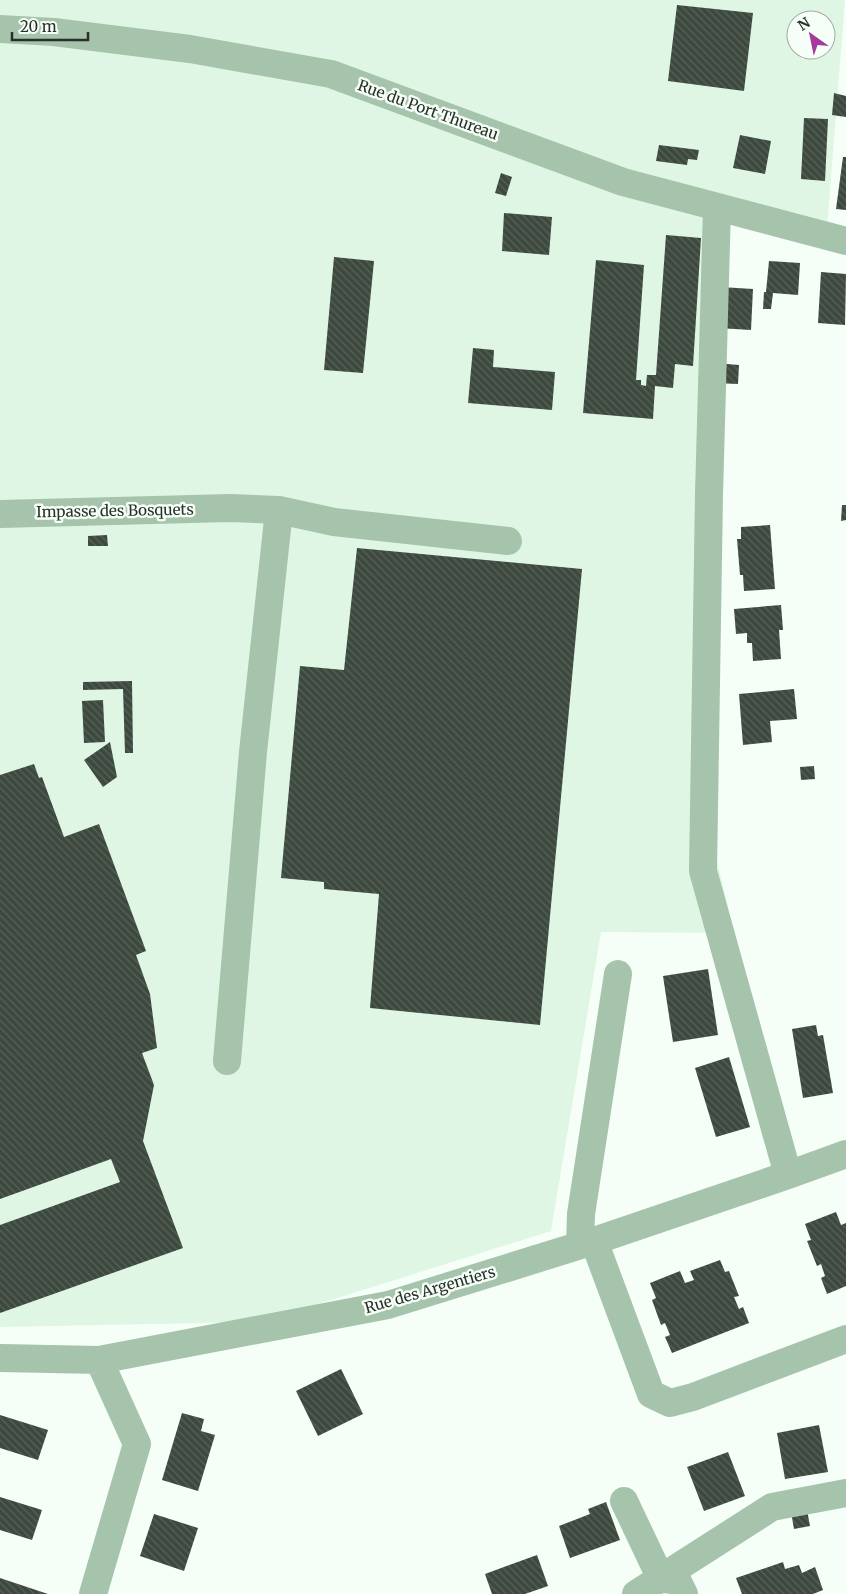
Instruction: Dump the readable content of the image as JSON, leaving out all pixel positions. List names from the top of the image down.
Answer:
{
  "streets": {
    "street": ["Rue du Port Thureau", "Impasse des Bosquets", "Rue des Argentiers"]
  },
  "scale_bar": "20 m",
  "north": "top left"
}
